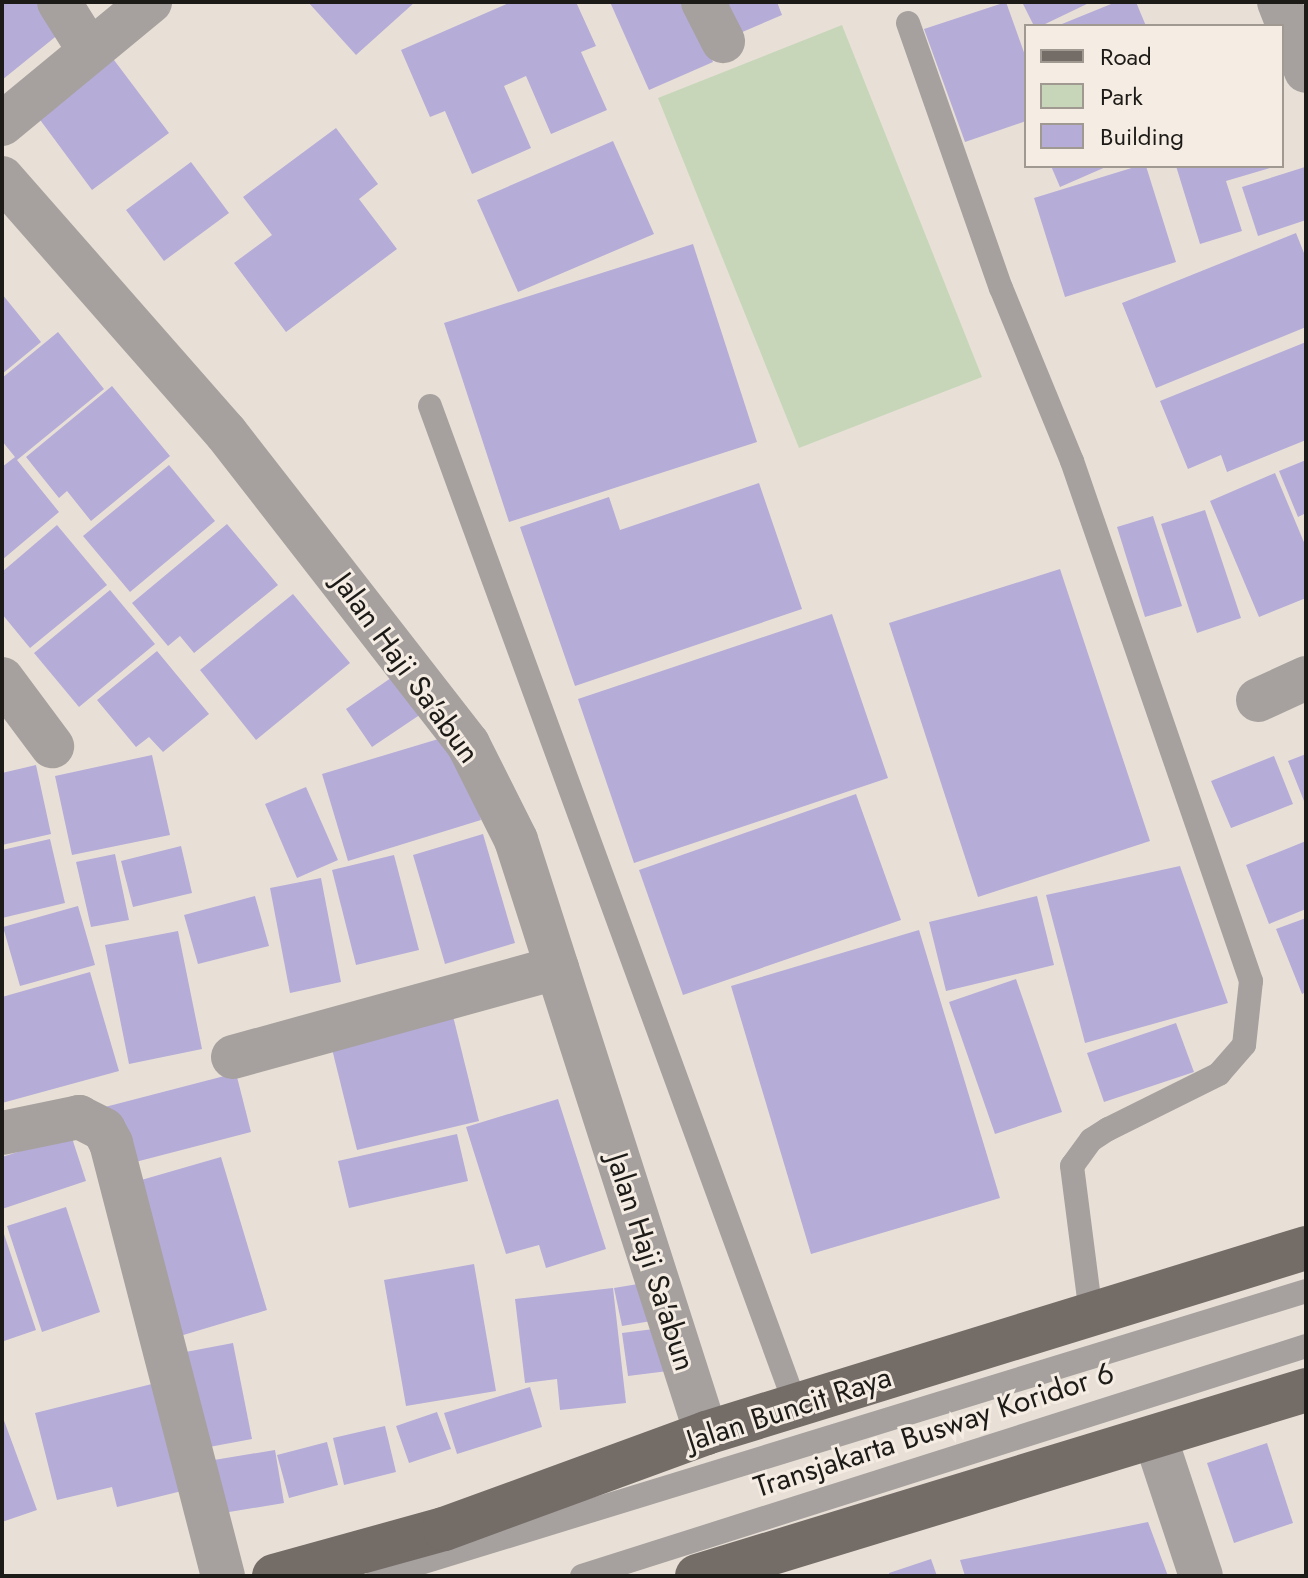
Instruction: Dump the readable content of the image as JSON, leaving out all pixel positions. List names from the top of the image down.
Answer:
{
  "streets": {
    "main road": ["Jalan Buncit Raya"],
    "street": ["Jalan Haji Sa'abun"],
    "lane": ["Transjakarta Busway Koridor 6"]
  },
  "crossings": [
    ["Jalan Haji Sa'abun", "Jalan Buncit Raya"]
  ],
  "legend": ["Road", "Park", "Building"]
}
